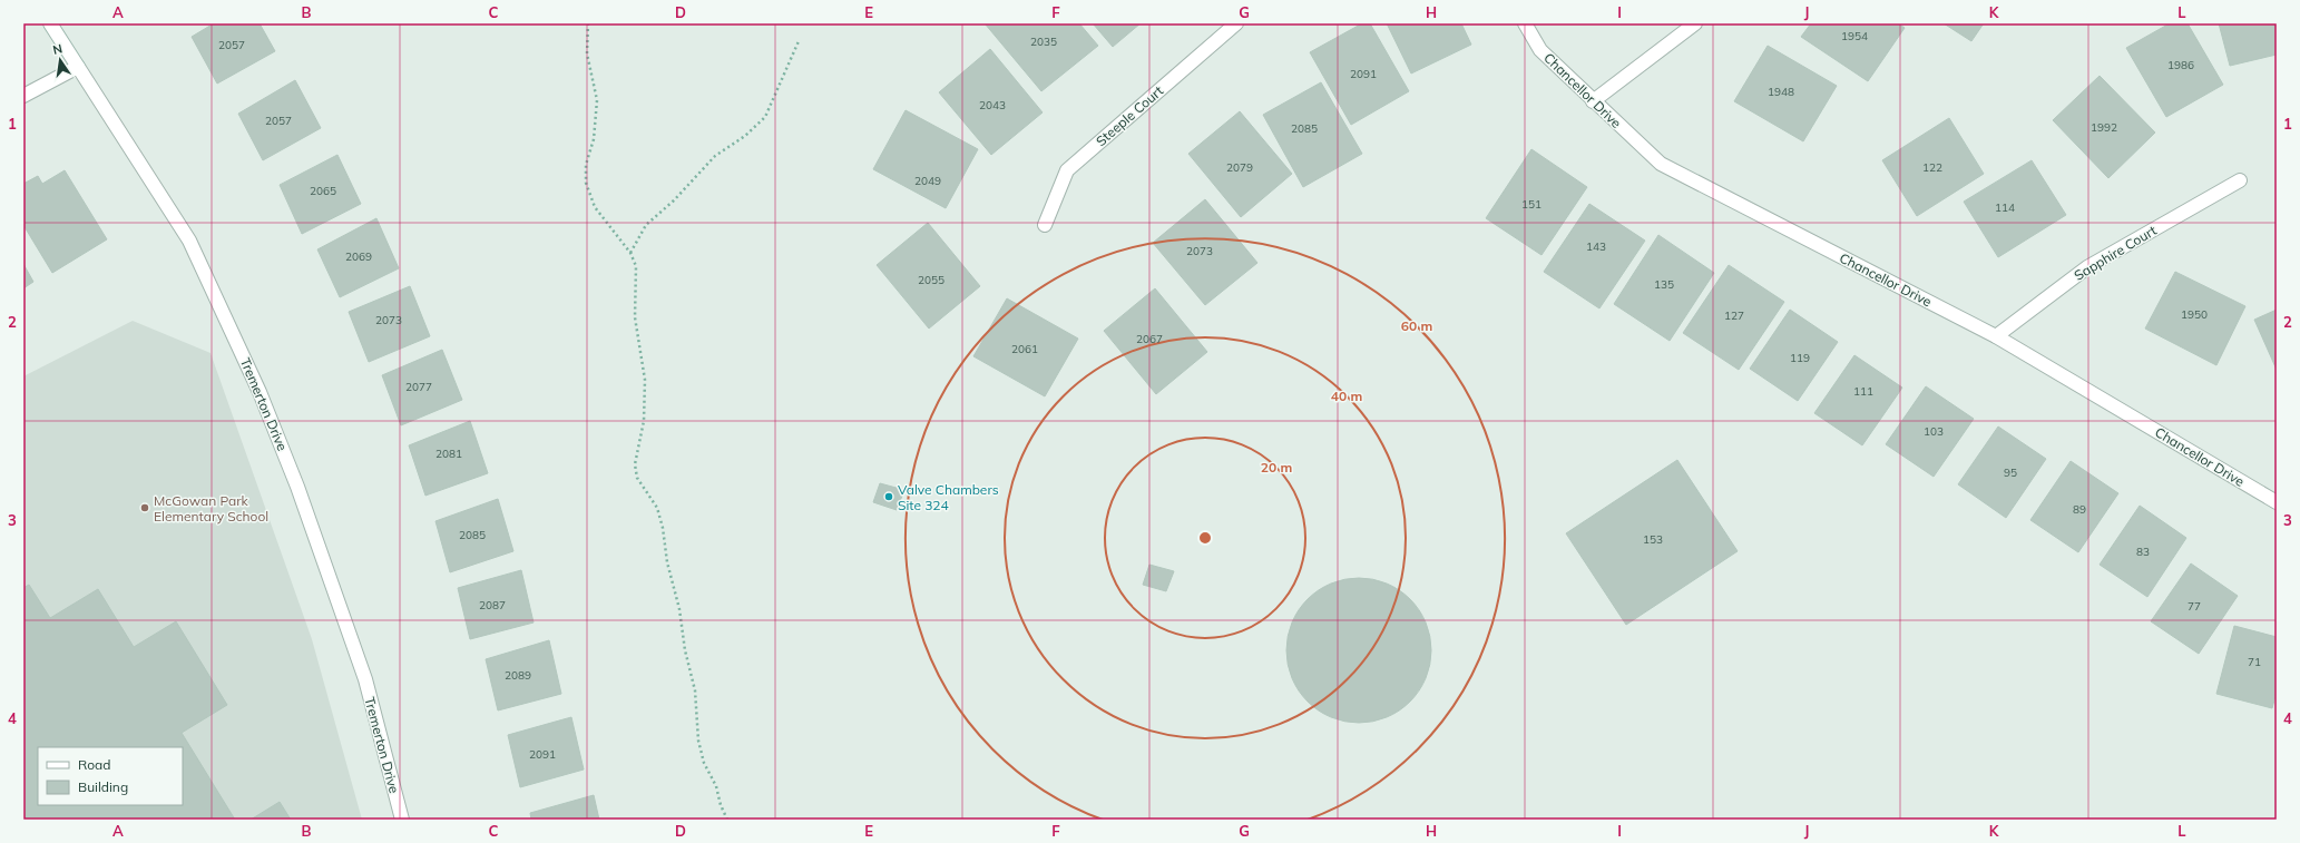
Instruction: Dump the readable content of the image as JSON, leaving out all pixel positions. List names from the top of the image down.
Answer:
{
  "streets": {
    "street": [
      "Chancellor Drive",
      "Steeple Court",
      "Sapphire Court",
      "Tremerton Drive"
    ]
  },
  "crossings": [
    ["Chancellor Drive", "Sapphire Court"]
  ],
  "places": ["Valve Chambers Site 324", "McGowan Park Elementary School"],
  "house_numbers": [
    "1954",
    "2035",
    "2057",
    "1986",
    "2091",
    "1948",
    "2043",
    "2057",
    "1992",
    "2085",
    "2079",
    "122",
    "2049",
    "2065",
    "151",
    "114",
    "143",
    "2073",
    "2069",
    "2055",
    "135",
    "1950",
    "127",
    "2073",
    "2067",
    "2061",
    "119",
    "2077",
    "111",
    "103",
    "2081",
    "95",
    "89",
    "2085",
    "153",
    "83",
    "2087",
    "77",
    "71",
    "2089",
    "2091"
  ],
  "legend": ["Road", "Building"],
  "north": "top",
  "grid": {
    "columns": [
      "A",
      "B",
      "C",
      "D",
      "E",
      "F",
      "G",
      "H",
      "I",
      "J",
      "K",
      "L"
    ],
    "rows": [
      "1",
      "2",
      "3",
      "4"
    ]
  },
  "rings": ["60 m", "40 m", "20 m"]
}
